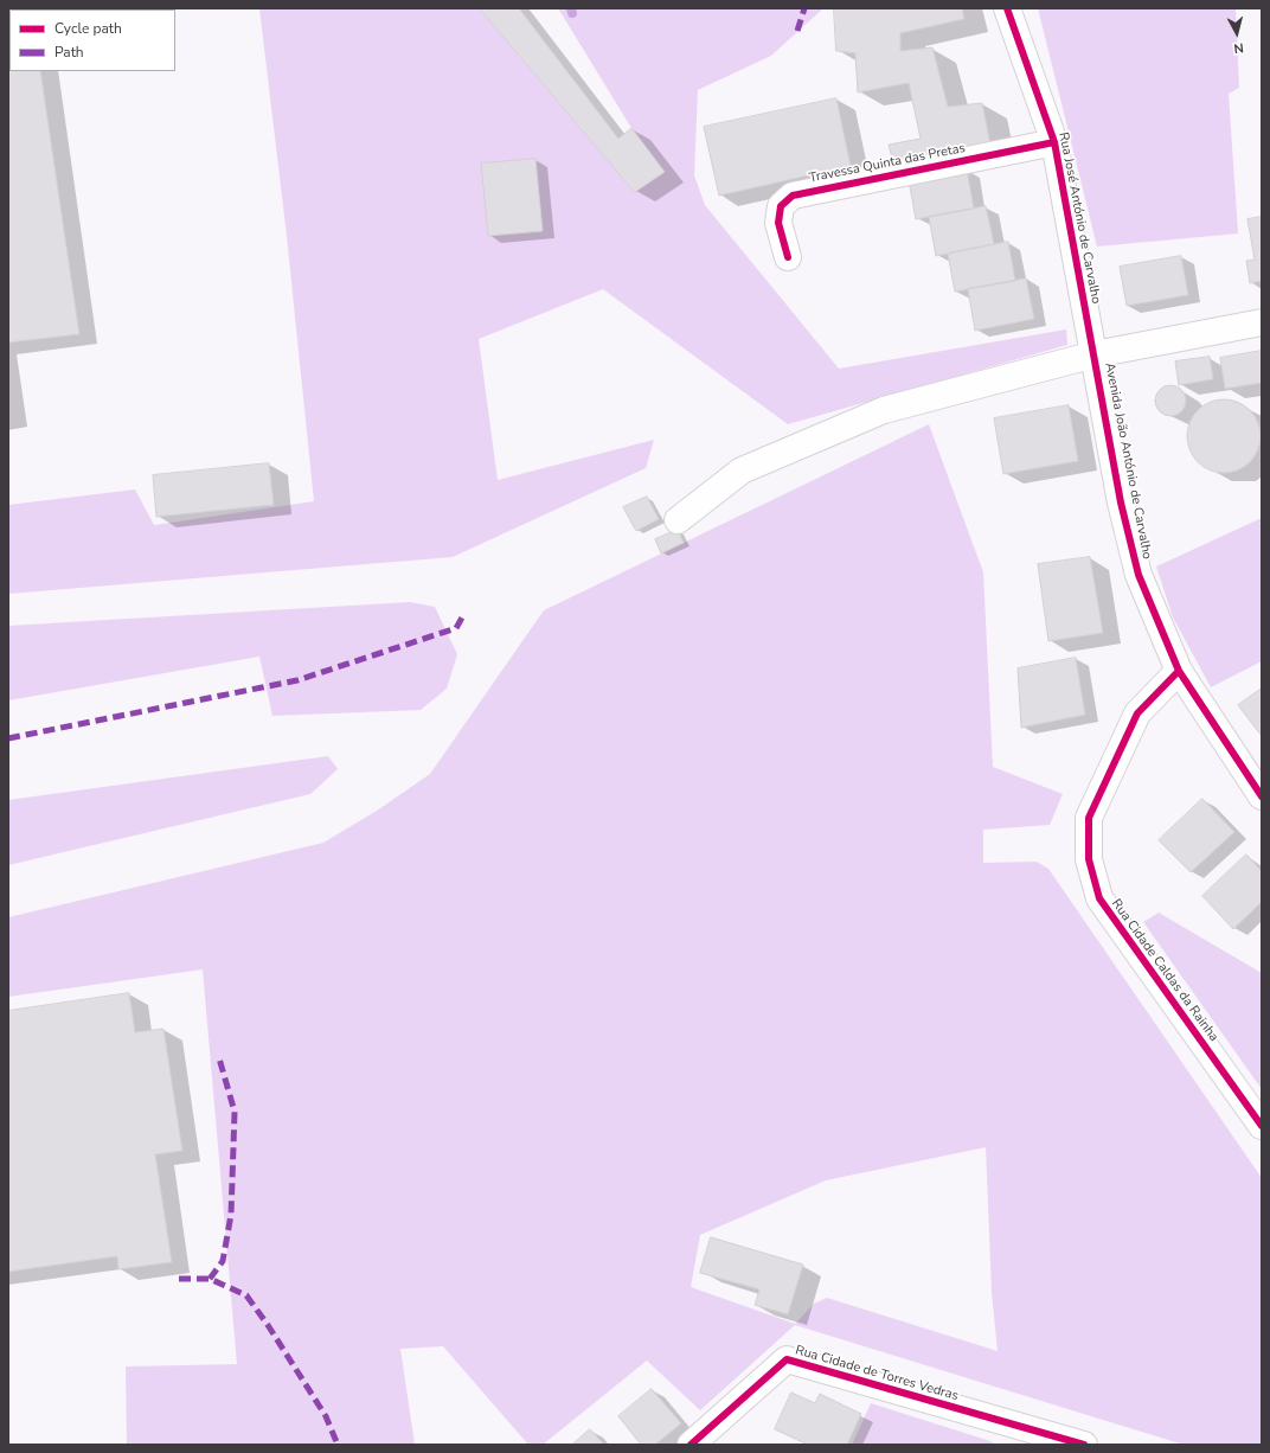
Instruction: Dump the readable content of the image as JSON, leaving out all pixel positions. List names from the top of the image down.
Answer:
{
  "streets": {
    "street": [
      "Travessa Quinta das Pretas",
      "Rua José António de Carvalho",
      "Avenida João António de Carvalho",
      "Rua Cidade Caldas da Rainha",
      "Rua Cidade de Torres Vedras"
    ]
  },
  "crossings": [
    ["Travessa Quinta das Pretas", "Rua José António de Carvalho"],
    ["Rua José António de Carvalho", "Avenida João António de Carvalho"],
    ["Avenida João António de Carvalho", "Rua Cidade Caldas da Rainha"]
  ],
  "legend": ["Cycle path", "Path"],
  "north": "bottom"
}
